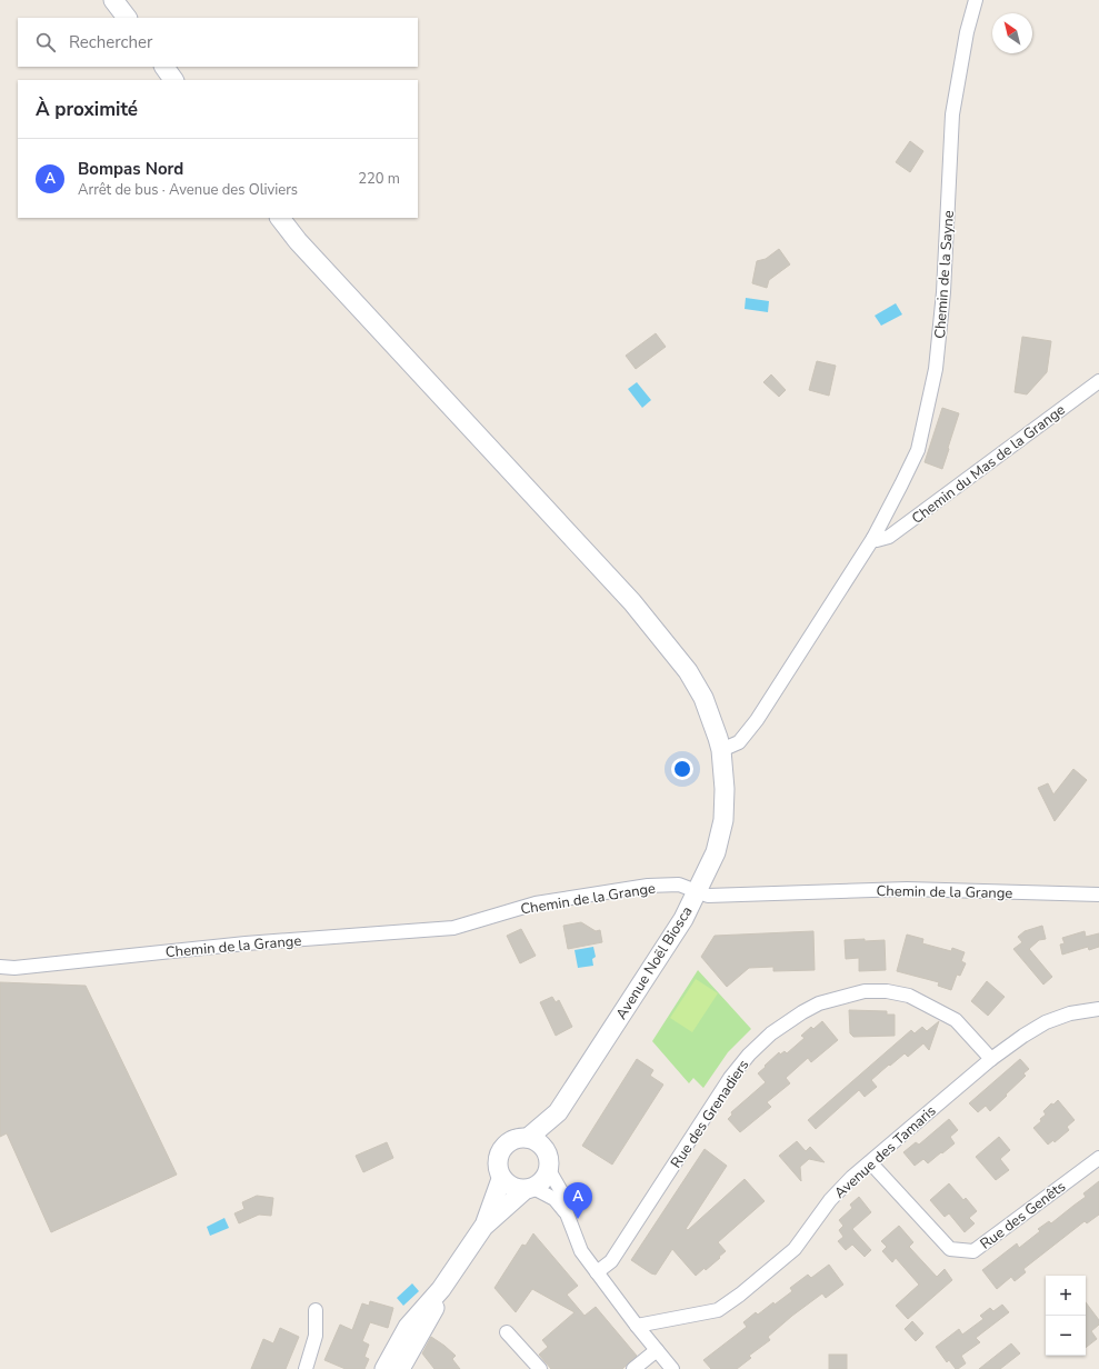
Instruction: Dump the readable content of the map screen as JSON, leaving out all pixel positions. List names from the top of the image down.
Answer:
{
  "streets": {
    "main road": ["Avenue Noël Biosca"],
    "street": [
      "Chemin de la Sayne",
      "Chemin du Mas de la Grange",
      "Chemin de la Grange",
      "Rue des Grenadiers",
      "Avenue des Tamaris",
      "Rue des Genêts"
    ]
  },
  "crossings": [
    ["Chemin de la Sayne", "Chemin du Mas de la Grange"],
    ["Chemin de la Sayne", "Avenue Noël Biosca"],
    ["Chemin de la Grange", "Avenue Noël Biosca"],
    ["Rue des Grenadiers", "Avenue des Tamaris"],
    ["Avenue des Tamaris", "Rue des Genêts"]
  ],
  "north": "top left",
  "page": {
    "search": "Rechercher",
    "heading": "À proximité",
    "list": [
      {
        "mark": "A",
        "name": "Bompas Nord",
        "note": "Arrêt de bus · Avenue des Oliviers",
        "value": "220 m"
      }
    ],
    "pins": "A",
    "map_buttons": ["+", "−"]
  }
}
